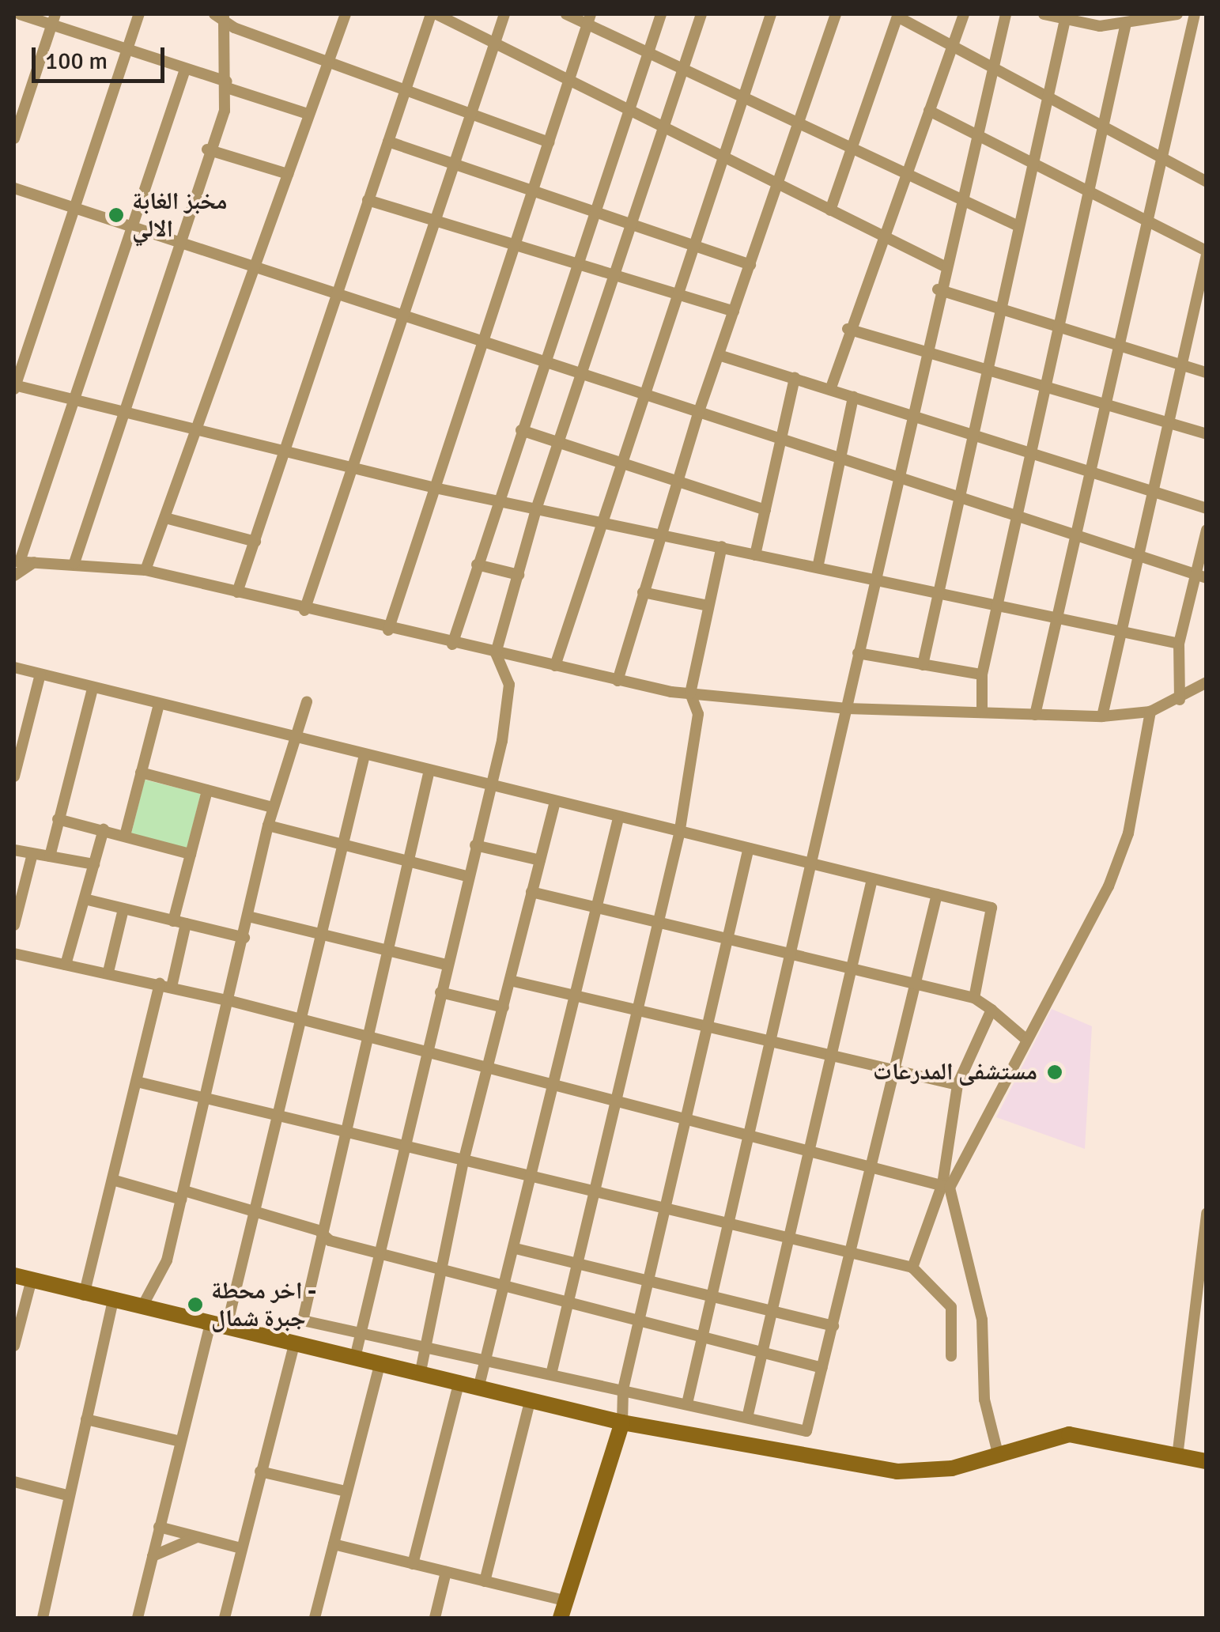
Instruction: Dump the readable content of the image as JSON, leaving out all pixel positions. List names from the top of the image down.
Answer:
{
  "places": ["مخبز الغابة الالي", "مستشفى المدرعات", "اخر محطة - جبرة شمال"],
  "scale_bar": "100 m"
}
